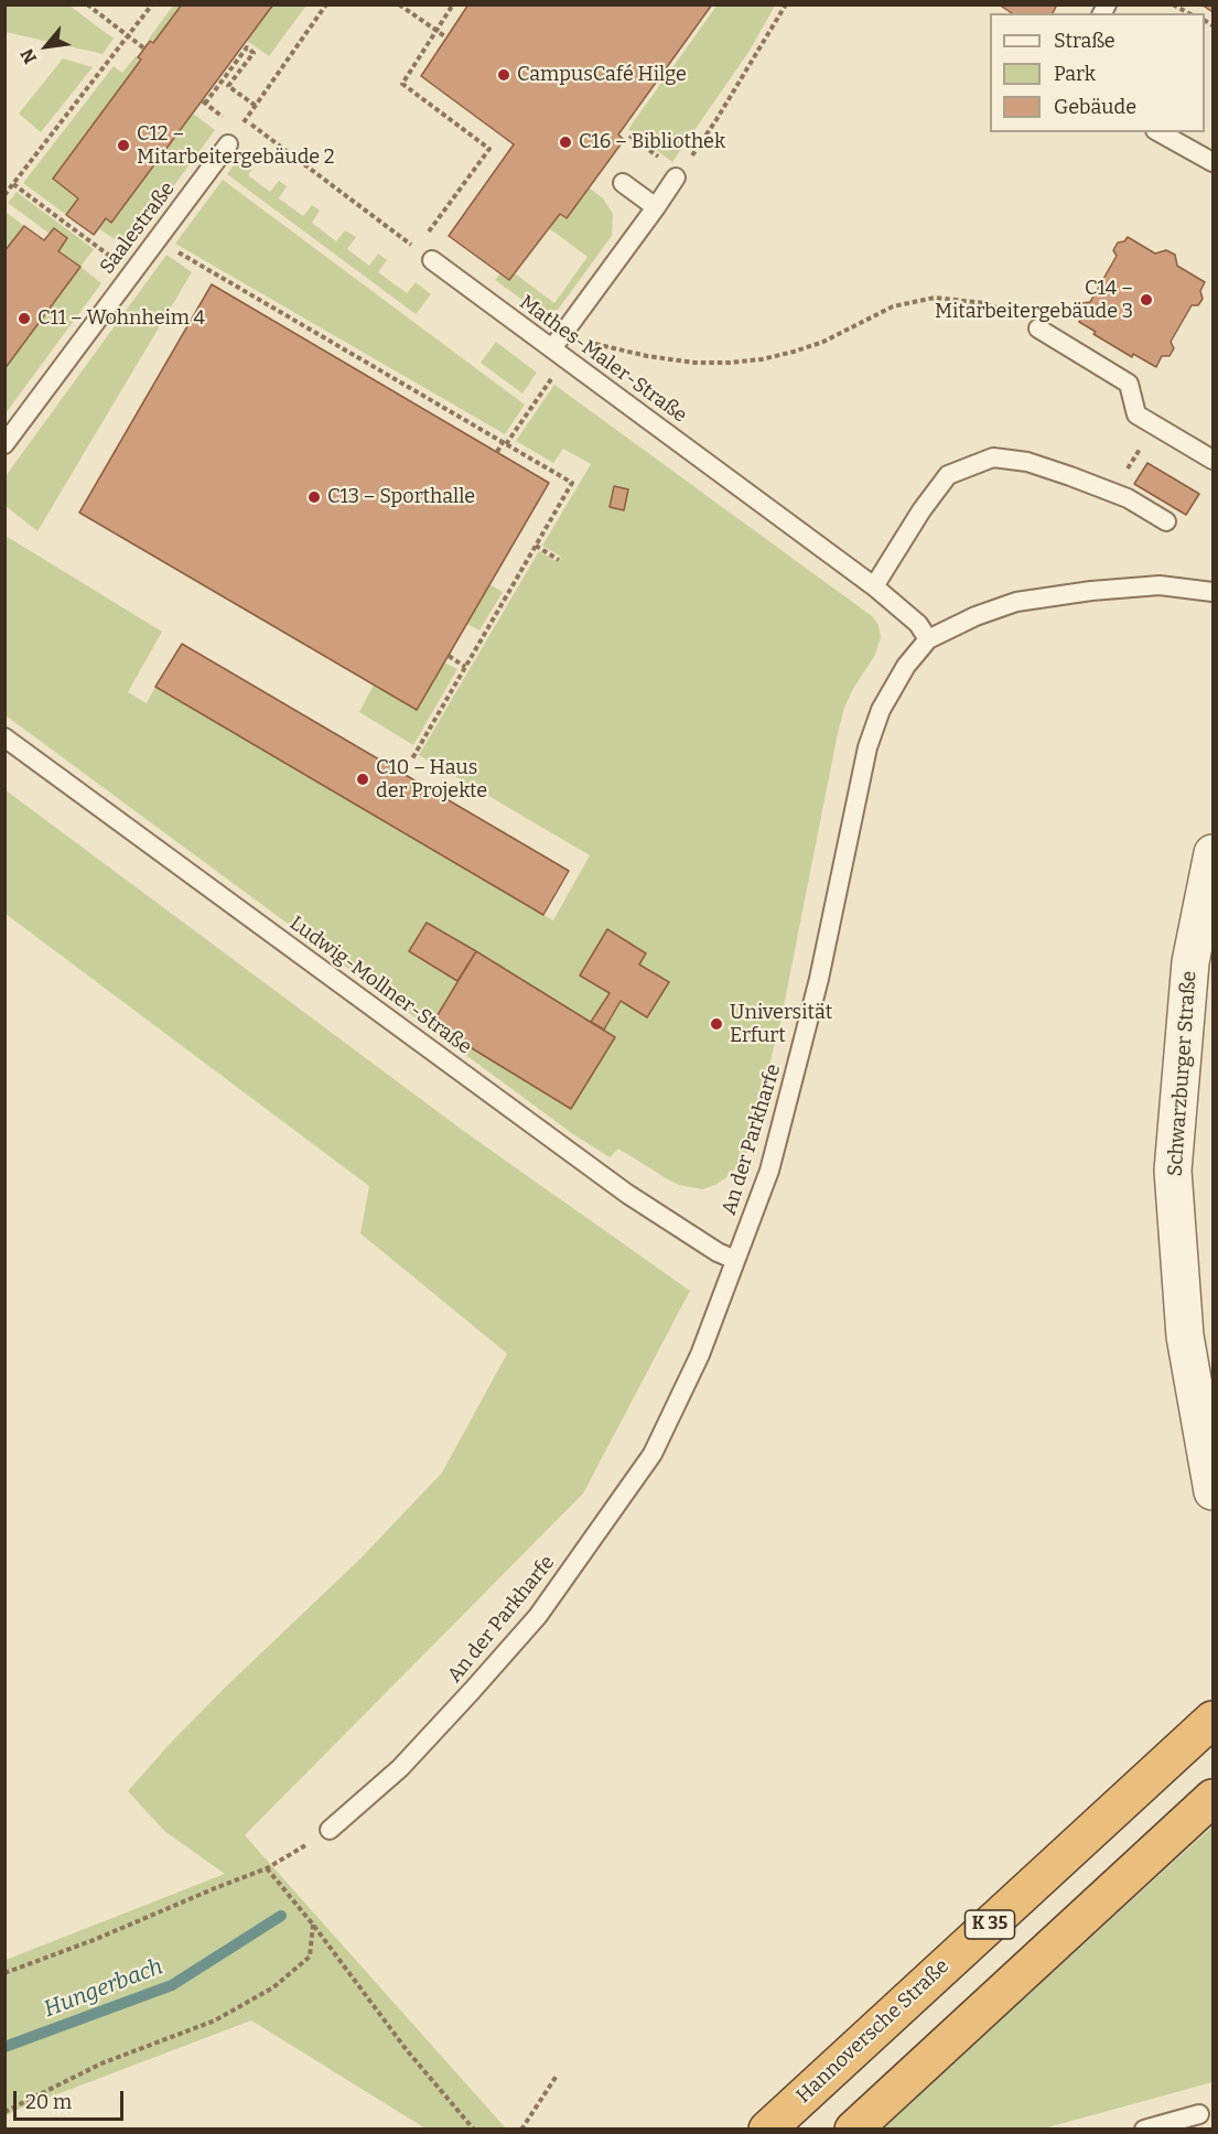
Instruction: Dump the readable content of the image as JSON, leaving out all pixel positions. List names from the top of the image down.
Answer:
{
  "streets": {
    "highway": ["K 35", "Hannoversche Straße"],
    "street": ["Schwarzburger Straße"],
    "lane": [
      "Saalestraße",
      "Mathes-Maler-Straße",
      "Ludwig-Mollner-Straße",
      "An der Parkharfe"
    ]
  },
  "crossings": [
    ["Mathes-Maler-Straße", "An der Parkharfe"],
    ["Ludwig-Mollner-Straße", "An der Parkharfe"]
  ],
  "water": ["Hungerbach"],
  "places": [
    "CampusCafé Hilge",
    "C16 – Bibliothek",
    "C12 – Mitarbeitergebäude 2",
    "C14 – Mitarbeitergebäude 3",
    "C11 – Wohnheim 4",
    "C13 – Sporthalle",
    "C10 – Haus der Projekte",
    "Universität Erfurt"
  ],
  "legend": ["Straße", "Park", "Gebäude"],
  "scale_bar": "20 m",
  "north": "bottom left"
}
